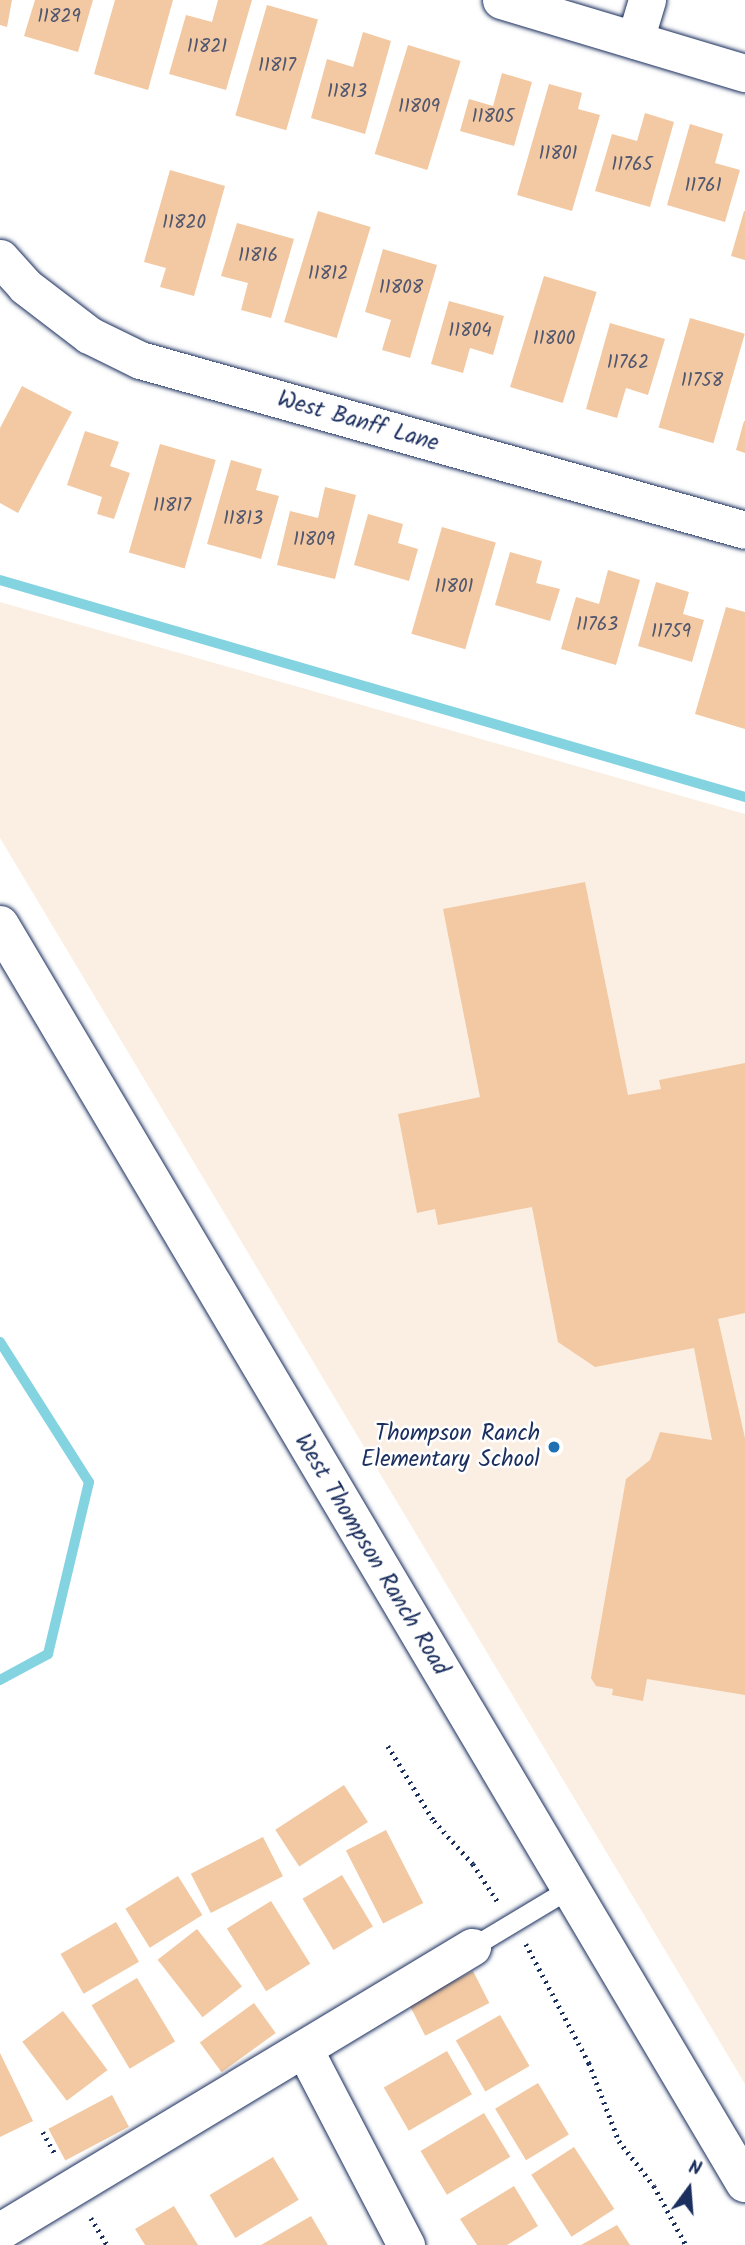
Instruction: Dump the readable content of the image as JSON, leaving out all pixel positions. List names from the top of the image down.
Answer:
{
  "streets": {
    "main road": ["West Thompson Ranch Road"],
    "street": ["West Banff Lane"]
  },
  "places": ["Thompson Ranch Elementary School"],
  "house_numbers": [
    "11829",
    "11821",
    "11817",
    "11813",
    "11809",
    "11805",
    "11801",
    "11765",
    "11761",
    "11820",
    "11816",
    "11812",
    "11808",
    "11804",
    "11800",
    "11762",
    "11758",
    "11817",
    "11813",
    "11809",
    "11801",
    "11763",
    "11759"
  ],
  "north": "top"
}
